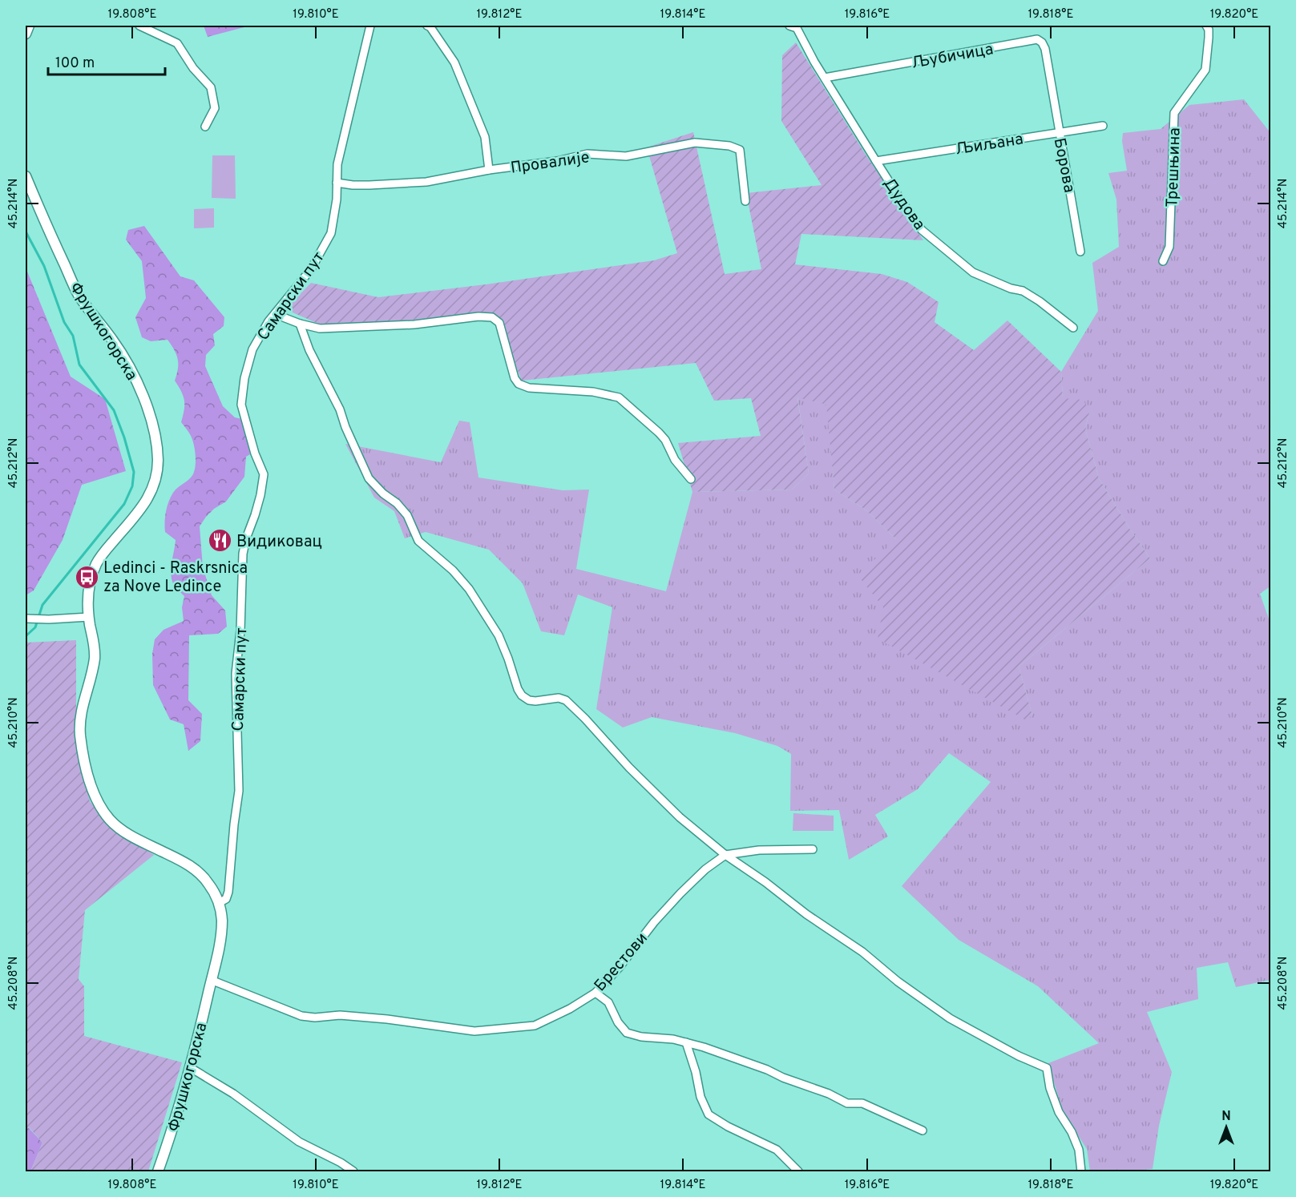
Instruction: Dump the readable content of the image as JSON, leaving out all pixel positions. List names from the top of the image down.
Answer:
{
  "streets": {
    "street": [
      "Љубичица",
      "Љиљана",
      "Провалије",
      "Борова",
      "Трешњина",
      "Дудова",
      "Самарски пут",
      "Фрушкогорска",
      "Брестови"
    ]
  },
  "crossings": [
    ["Љубичица", "Борова"],
    ["Љубичица", "Дудова"],
    ["Љиљана", "Борова"],
    ["Љиљана", "Дудова"],
    ["Провалије", "Самарски пут"],
    ["Самарски пут", "Фрушкогорска"],
    ["Фрушкогорска", "Брестови"]
  ],
  "places": {
    "restaurant": ["Видиковац"],
    "bus stop": ["Ledinci - Raskrsnica za Nove Ledince"]
  },
  "scale_bar": "100 m",
  "north": "top",
  "coordinates": [
    "19.808°E",
    "19.810°E",
    "19.812°E",
    "19.814°E",
    "19.816°E",
    "19.818°E",
    "19.820°E",
    "45.214°N",
    "45.212°N",
    "45.210°N",
    "45.208°N"
  ]
}
